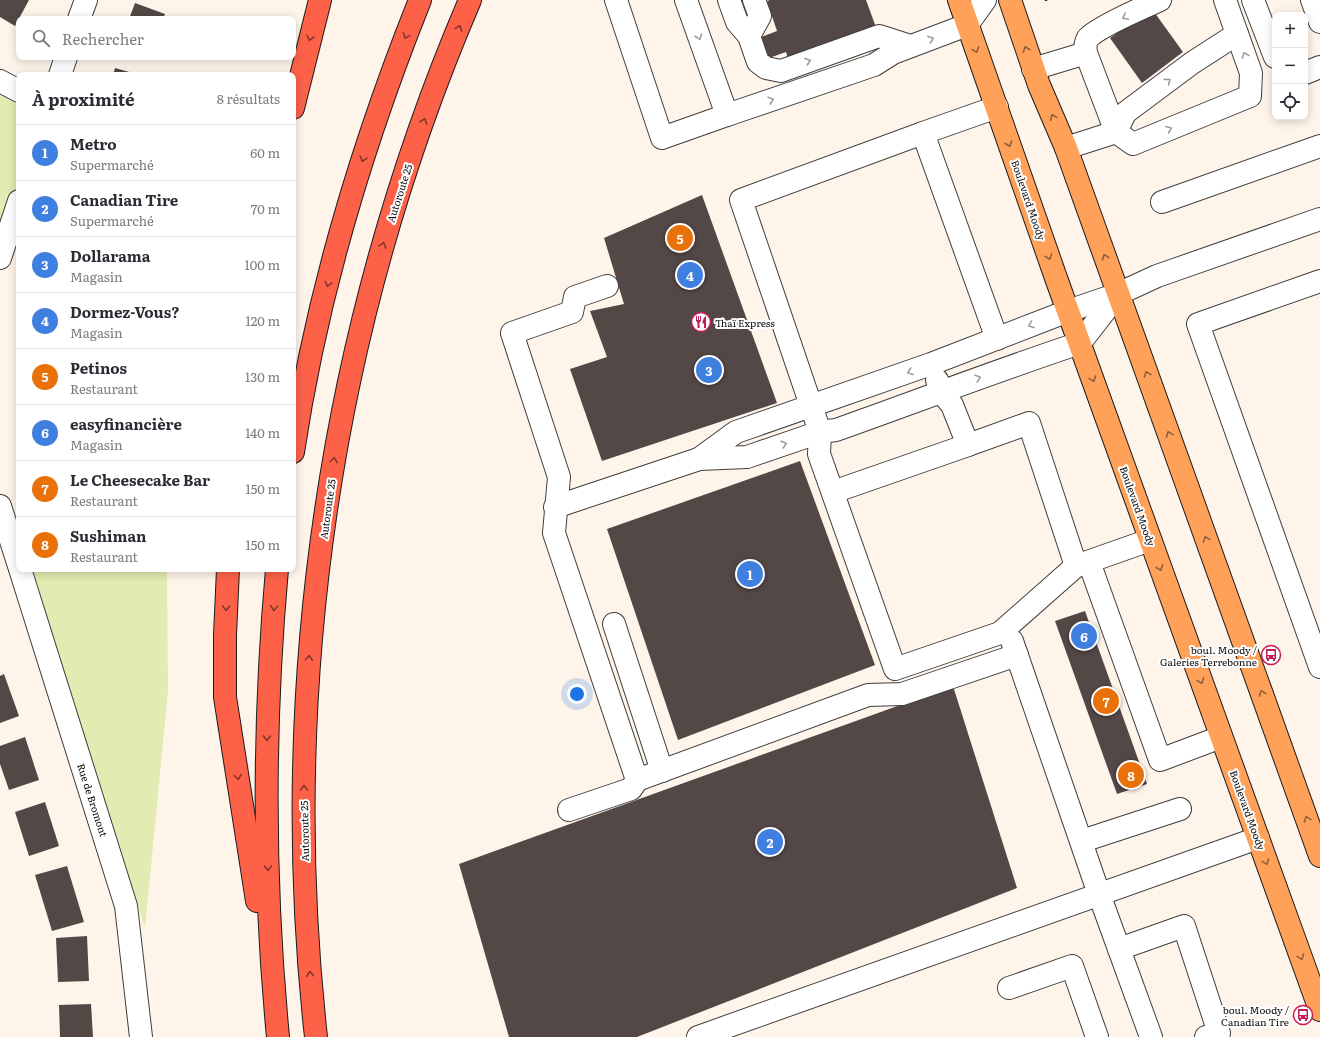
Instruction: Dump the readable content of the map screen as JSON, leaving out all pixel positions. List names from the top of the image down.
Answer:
{
  "streets": {
    "highway": ["Autoroute 25"],
    "main road": ["Boulevard Moody"],
    "street": ["Rue de Bromont"]
  },
  "places": {
    "restaurant": ["Thaï Express"],
    "bus stop": ["boul. Moody / Galeries Terrebonne", "boul. Moody / Canadian Tire"]
  },
  "page": {
    "map_buttons": ["+", "−"],
    "search": "Rechercher",
    "heading": ["À proximité", "8 résultats"],
    "list": [
      {
        "mark": "1",
        "name": "Metro",
        "note": "Supermarché",
        "value": "60 m"
      },
      {
        "mark": "2",
        "name": "Canadian Tire",
        "note": "Supermarché",
        "value": "70 m"
      },
      {
        "mark": "3",
        "name": "Dollarama",
        "note": "Magasin",
        "value": "100 m"
      },
      {
        "mark": "4",
        "name": "Dormez-Vous?",
        "note": "Magasin",
        "value": "120 m"
      },
      {
        "mark": "5",
        "name": "Petinos",
        "note": "Restaurant",
        "value": "130 m"
      },
      {
        "mark": "6",
        "name": "easyfinancière",
        "note": "Magasin",
        "value": "140 m"
      },
      {
        "mark": "7",
        "name": "Le Cheesecake Bar",
        "note": "Restaurant",
        "value": "150 m"
      },
      {
        "mark": "8",
        "name": "Sushiman",
        "note": "Restaurant",
        "value": "150 m"
      }
    ],
    "pins": [
      "5",
      "4",
      "3",
      "1",
      "6",
      "7",
      "8",
      "2"
    ]
  }
}
